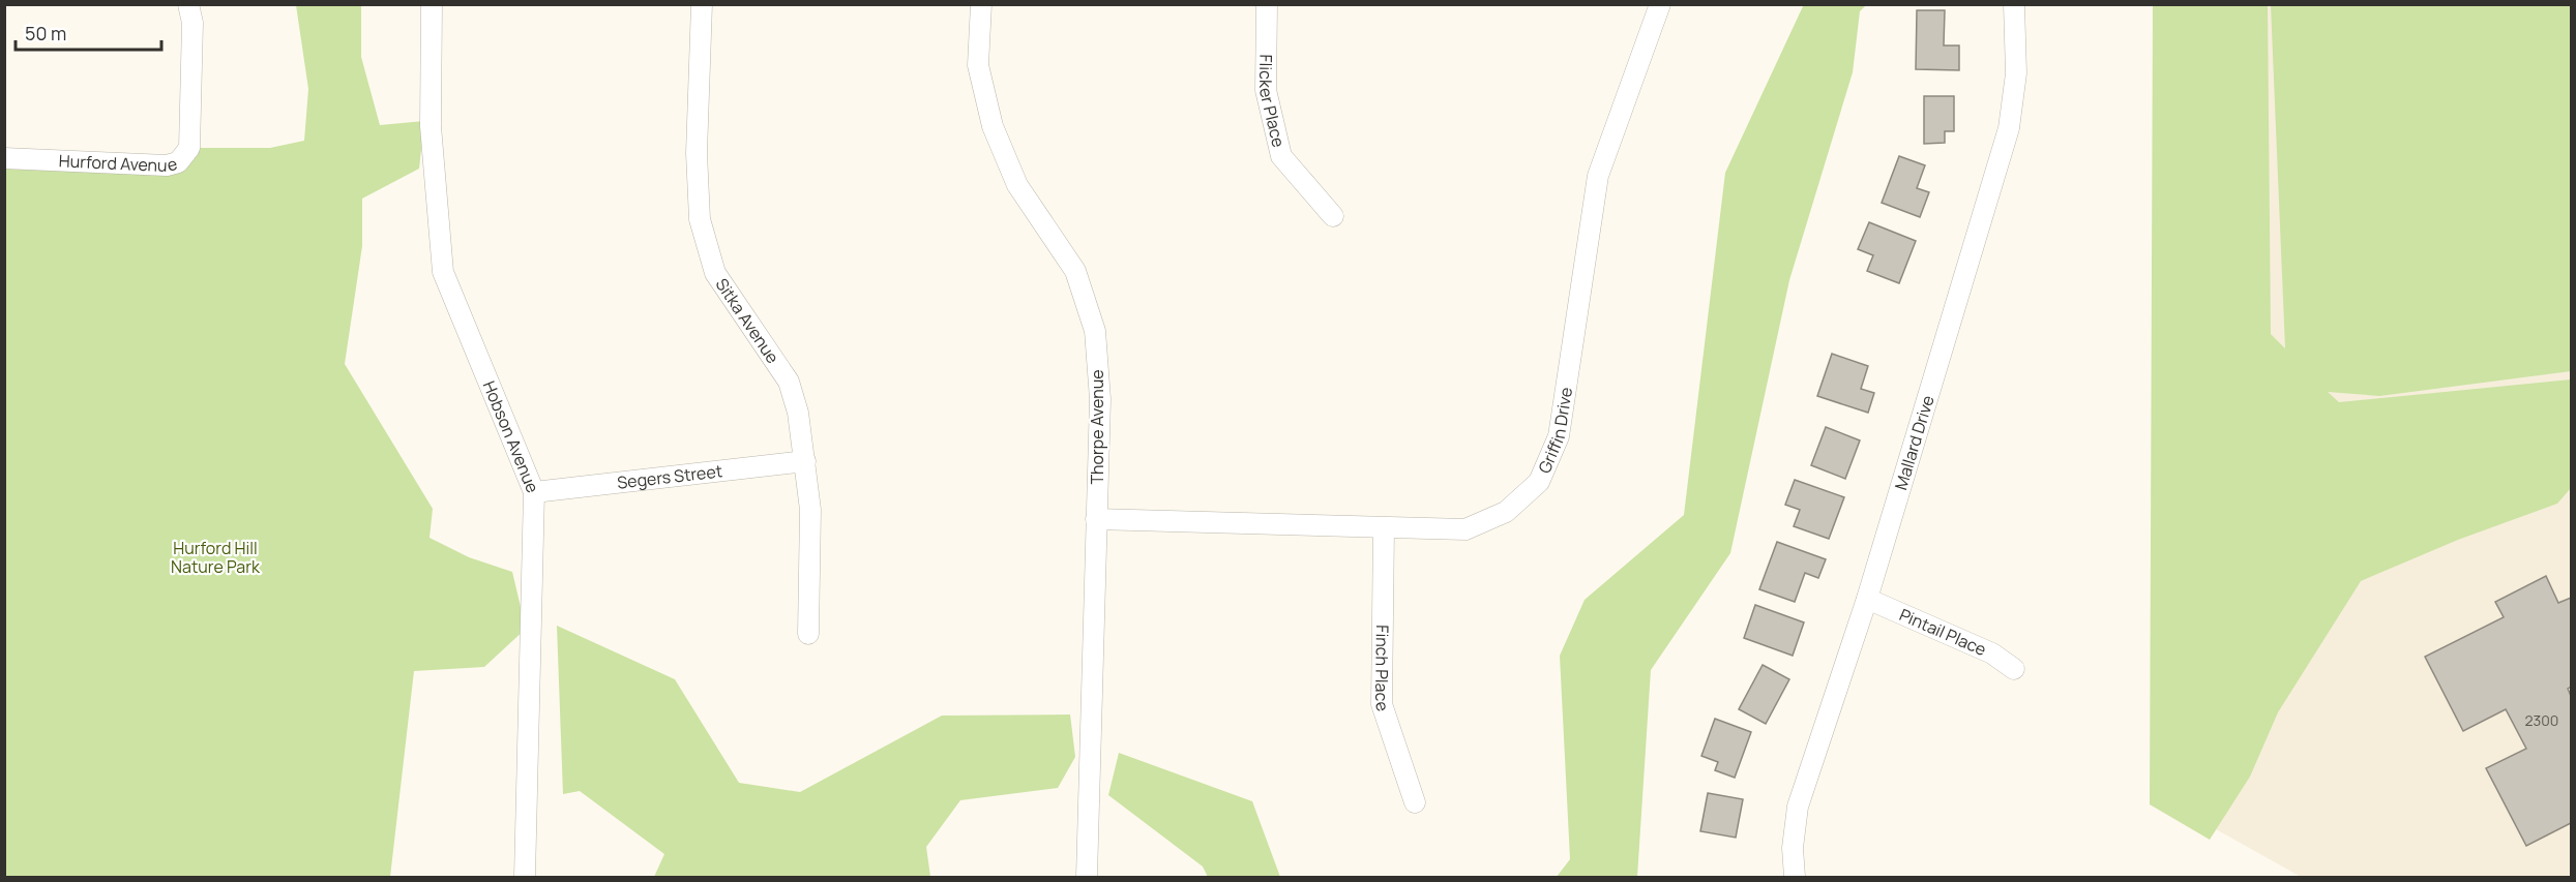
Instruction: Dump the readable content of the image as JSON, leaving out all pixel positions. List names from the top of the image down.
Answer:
{
  "streets": {
    "street": [
      "Flicker Place",
      "Hurford Avenue",
      "Sitka Avenue",
      "Thorpe Avenue",
      "Griffin Drive",
      "Hobson Avenue",
      "Mallard Drive",
      "Segers Street",
      "Pintail Place",
      "Finch Place"
    ]
  },
  "crossings": [
    ["Sitka Avenue", "Segers Street"],
    ["Thorpe Avenue", "Griffin Drive"],
    ["Griffin Drive", "Finch Place"],
    ["Hobson Avenue", "Segers Street"],
    ["Mallard Drive", "Pintail Place"]
  ],
  "parks": ["Hurford Hill Nature Park"],
  "house_numbers": ["2300"],
  "scale_bar": "50 m"
}
